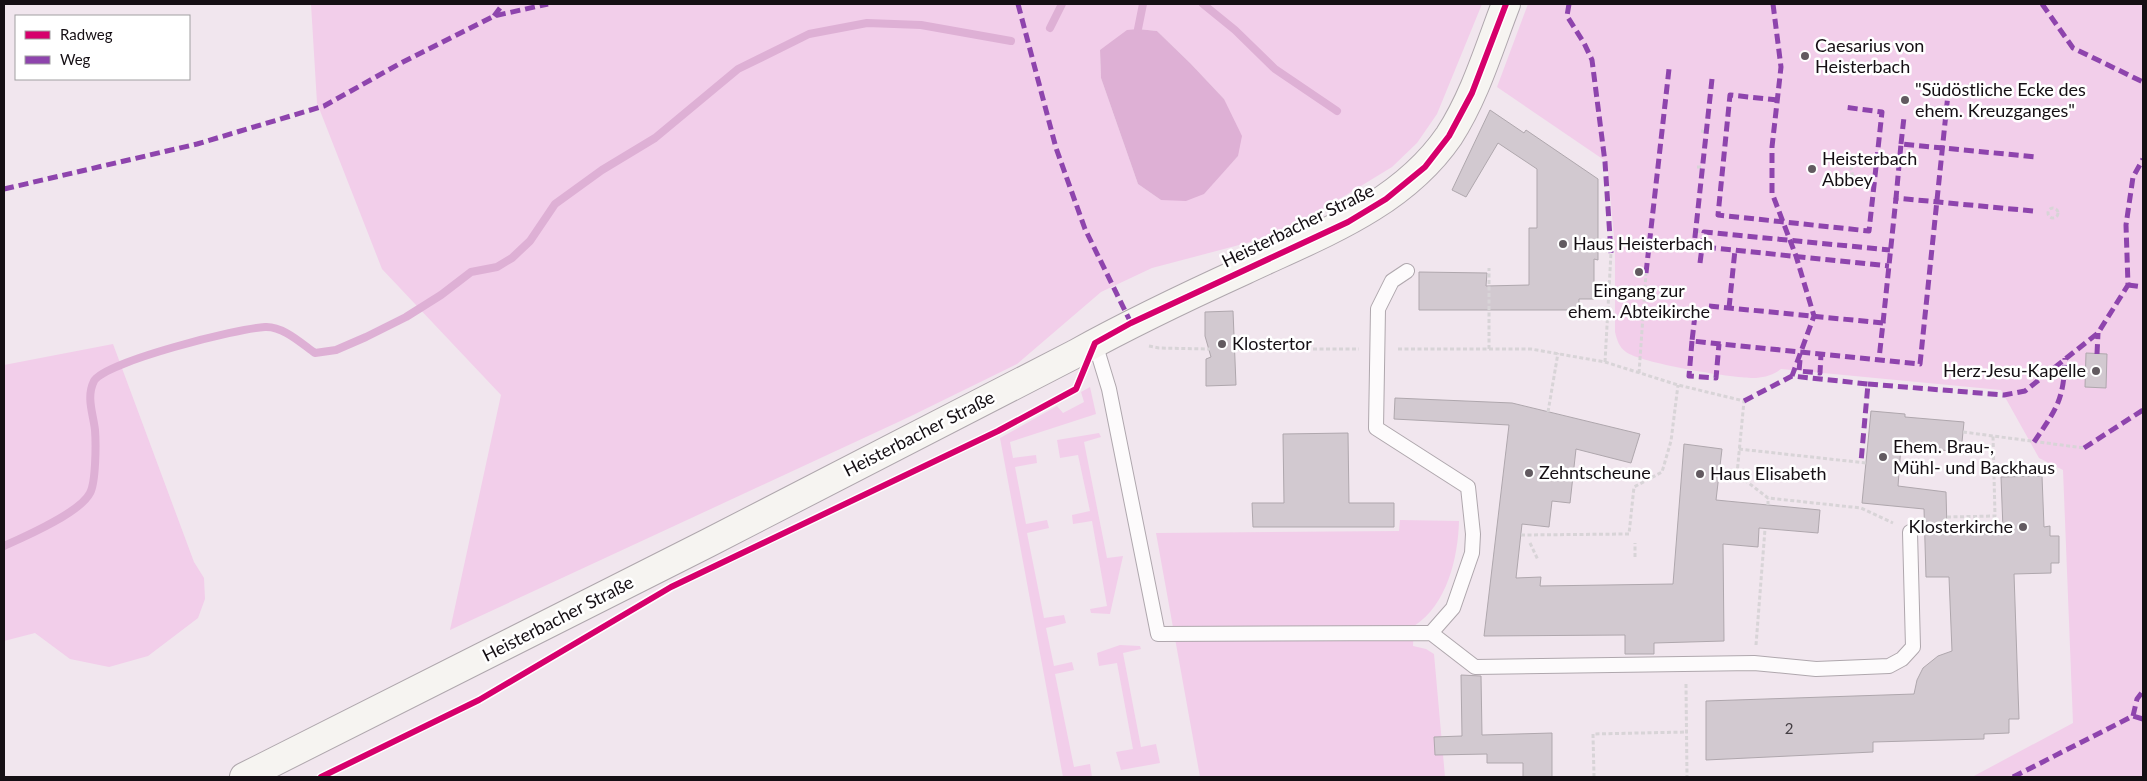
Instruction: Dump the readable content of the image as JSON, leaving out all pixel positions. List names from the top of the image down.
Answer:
{
  "streets": {
    "main road": ["Heisterbacher Straße"]
  },
  "places": [
    "Caesarius von Heisterbach",
    "\"Südöstliche Ecke des ehem. Kreuzganges\"",
    "Heisterbach Abbey",
    "Haus Heisterbach",
    "Eingang zur ehem. Abteikirche",
    "Klostertor",
    "Herz-Jesu-Kapelle",
    "Ehem. Brau-, Mühl- und Backhaus",
    "Zehntscheune",
    "Haus Elisabeth",
    "Klosterkirche"
  ],
  "house_numbers": ["2"],
  "legend": ["Radweg", "Weg"]
}
